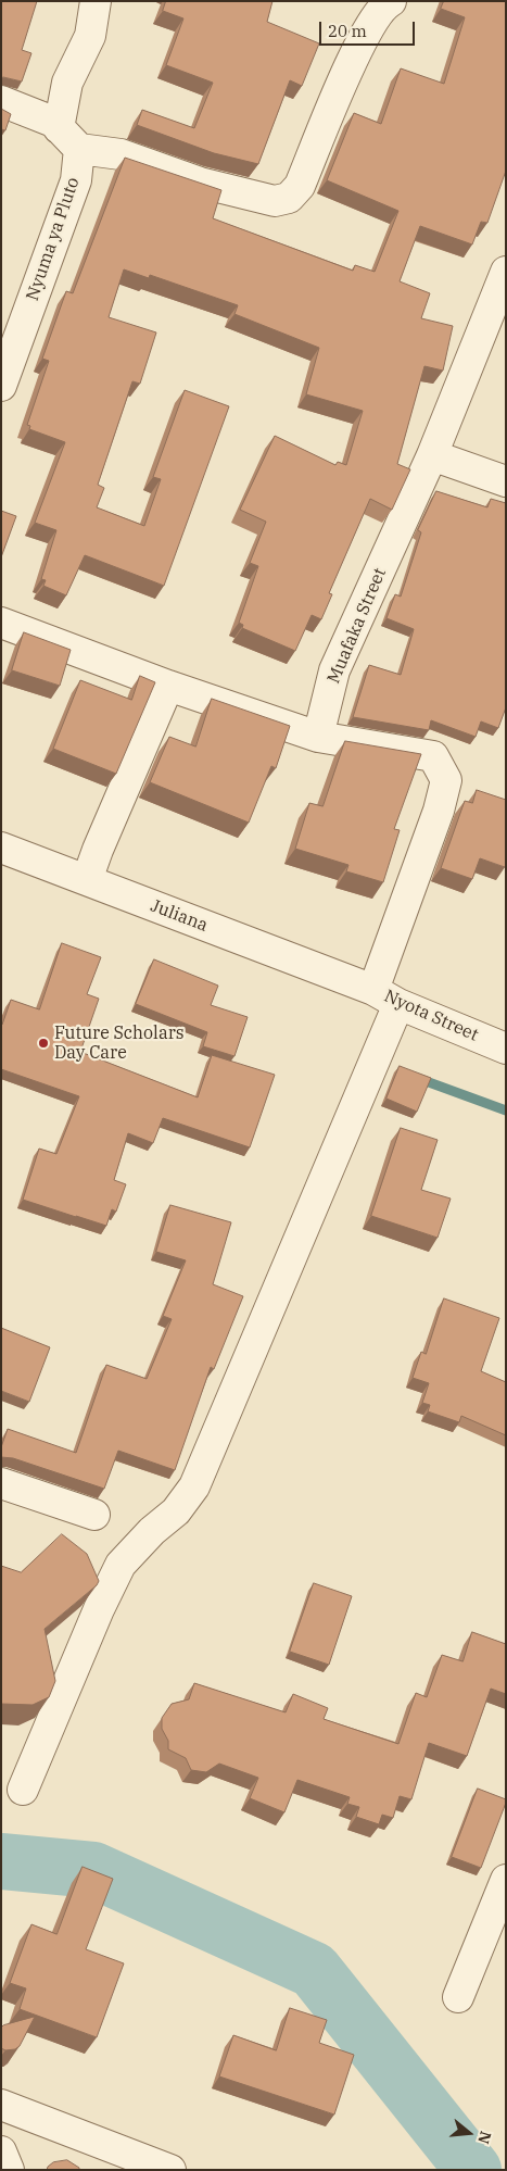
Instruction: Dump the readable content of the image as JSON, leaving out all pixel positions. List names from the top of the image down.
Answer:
{
  "streets": {
    "street": [
      "Nyuma ya Pluto",
      "Muafaka Street",
      "Juliana",
      "Nyota Street"
    ]
  },
  "crossings": [
    ["Juliana", "Nyota Street"]
  ],
  "places": ["Future Scholars Day Care"],
  "scale_bar": "20 m",
  "north": "right"
}
